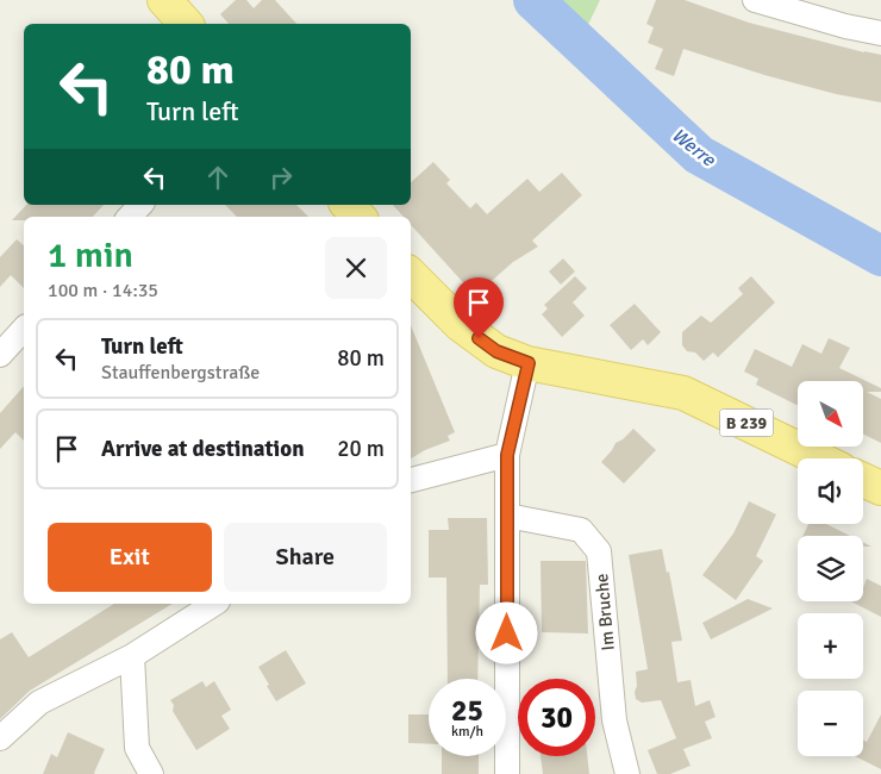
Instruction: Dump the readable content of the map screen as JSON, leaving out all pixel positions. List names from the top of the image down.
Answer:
{
  "streets": {
    "main road": ["B 239"],
    "street": ["Im Bruche"]
  },
  "water": ["Werre"],
  "north": "bottom right",
  "page": {
    "turn": ["80 m", "Turn left"],
    "heading": ["1 min", "100 m · 14:35"],
    "list": [
      {
        "name": "Turn left",
        "note": "Stauffenbergstraße",
        "value": "80 m"
      },
      {
        "name": "Arrive at destination",
        "value": "20 m"
      }
    ],
    "map_buttons": ["+", "−"],
    "buttons": ["Exit", "Share"],
    "speed": "25 km/h",
    "limit": "30"
  }
}
